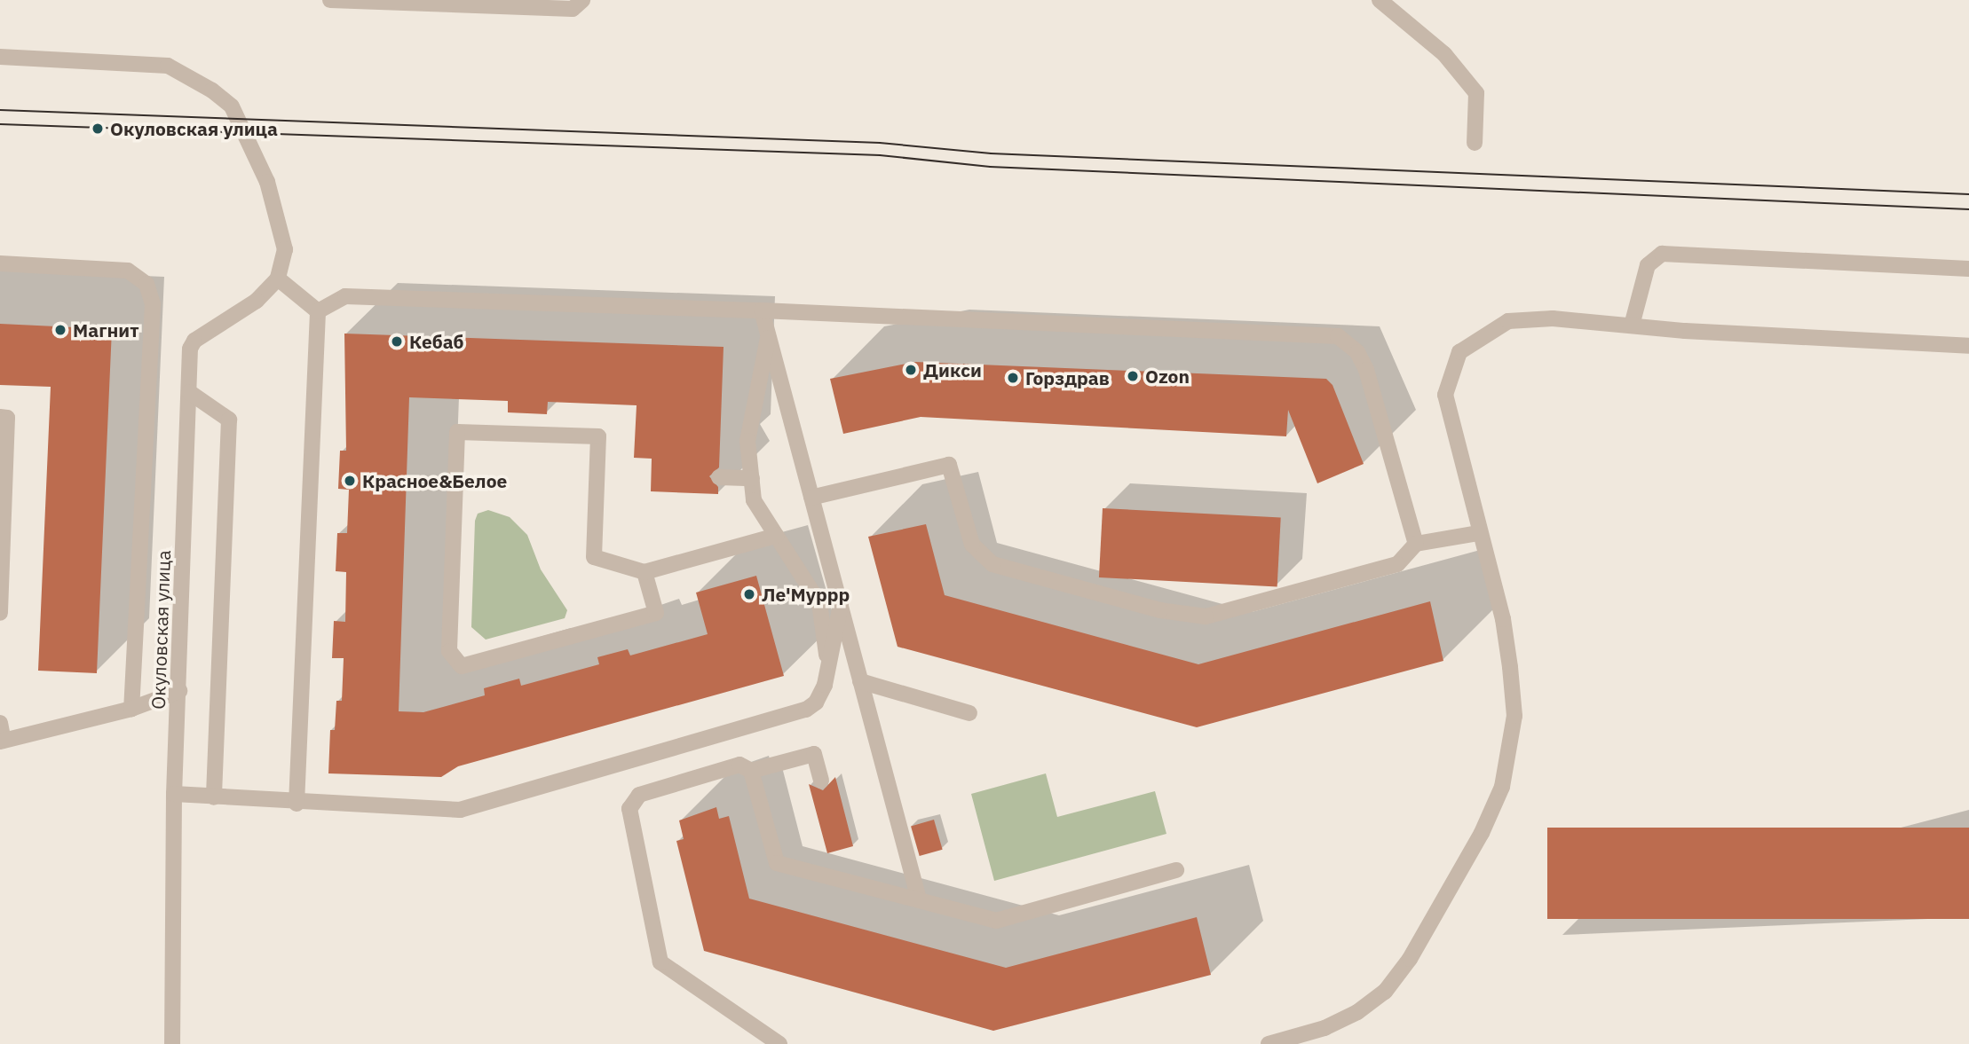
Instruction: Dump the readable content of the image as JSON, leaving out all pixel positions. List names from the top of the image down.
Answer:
{
  "streets": {
    "street": ["Окуловская улица"]
  },
  "places": [
    "Окуловская улица",
    "Магнит",
    "Кебаб",
    "Дикси",
    "Ozon",
    "Горздрав",
    "Красное&Белое",
    "Ле'Муррр"
  ]
}
